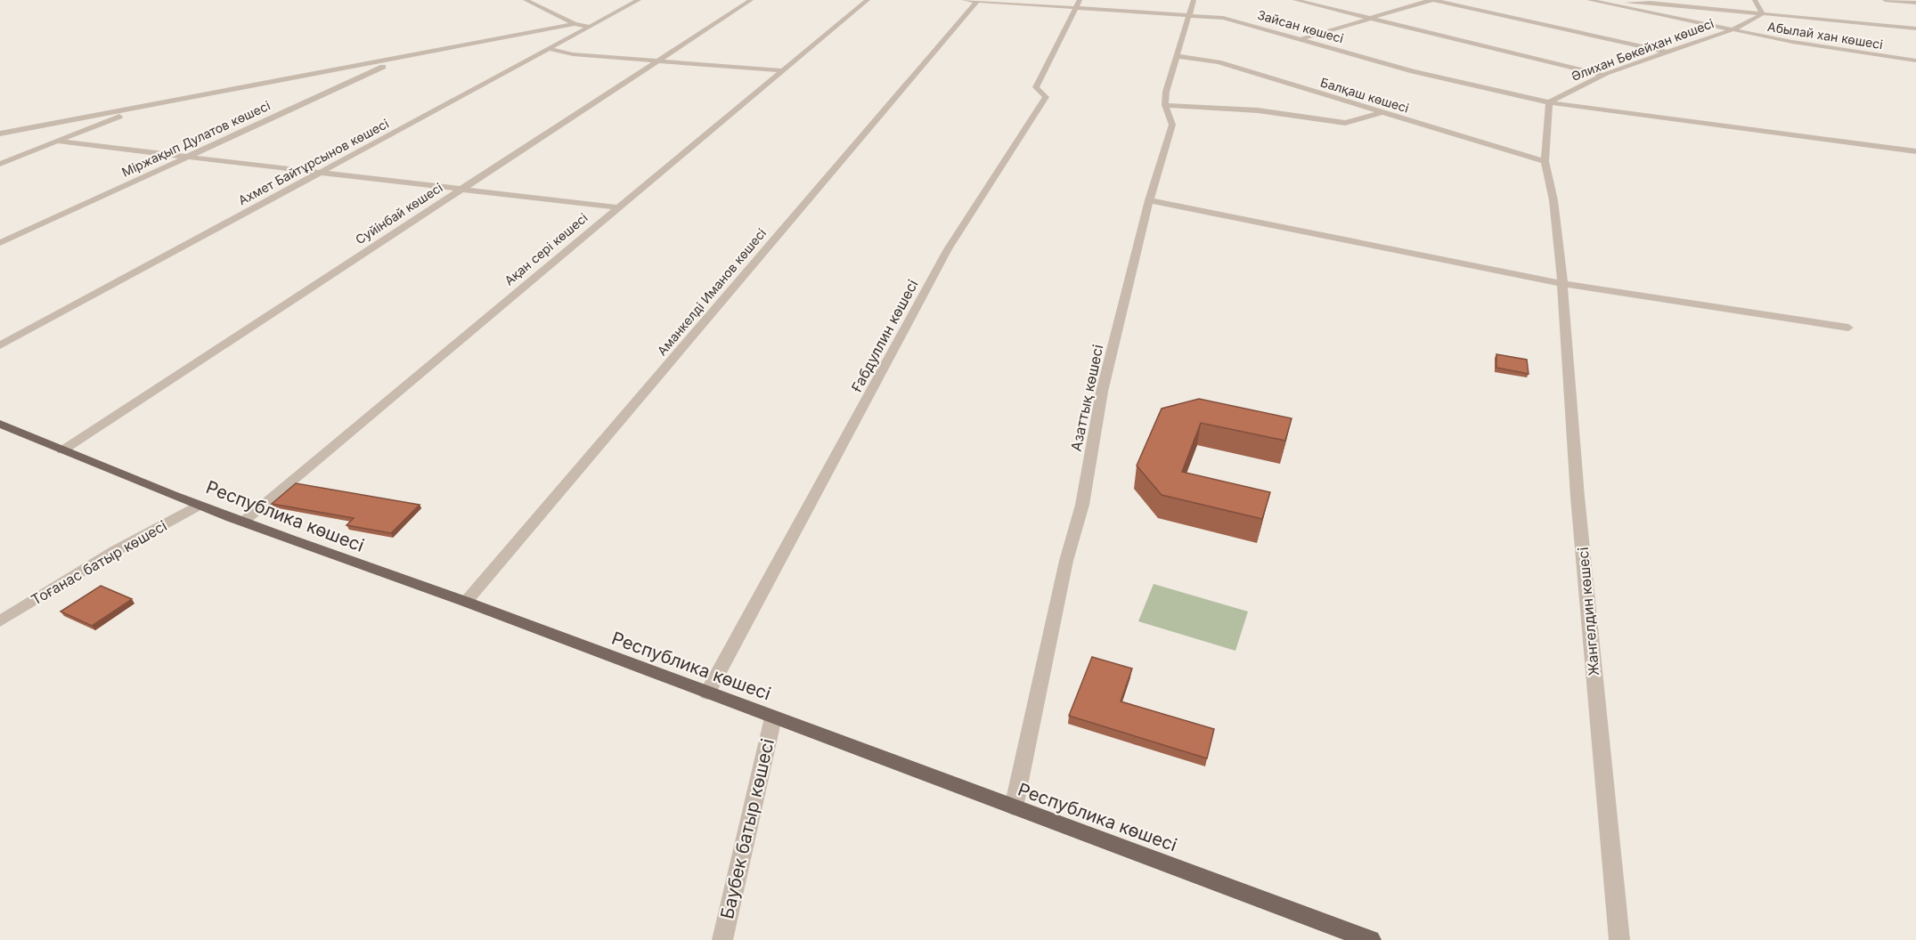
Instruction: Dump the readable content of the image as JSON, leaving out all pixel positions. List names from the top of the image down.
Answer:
{
  "streets": {
    "main road": ["Республика көшесі"],
    "street": [
      "Зайсан көшесі",
      "Абылай хан көшесі",
      "Әлихан Бөкейхан көшесі",
      "Балқаш көшесі",
      "Міржақып Дулатов көшесі",
      "Ахмет Байтұрсынов көшесі",
      "Суйінбай көшесі",
      "Ақан сері көшесі",
      "Аманкелді Иманов көшесі",
      "Ғабдуллин көшесі",
      "Азаттық көшесі",
      "Тоғанас батыр көшесі",
      "Жангелдин көшесі",
      "Баубек батыр көшесі"
    ]
  },
  "crossings": [
    ["Зайсан көшесі", "Әлихан Бөкейхан көшесі"],
    ["Зайсан көшесі", "Аманкелді Иманов көшесі"],
    ["Зайсан көшесі", "Ғабдуллин көшесі"],
    ["Зайсан көшесі", "Азаттық көшесі"],
    ["Зайсан көшесі", "Жангелдин көшесі"],
    ["Абылай хан көшесі", "Әлихан Бөкейхан көшесі"],
    ["Әлихан Бөкейхан көшесі", "Жангелдин көшесі"],
    ["Балқаш көшесі", "Азаттық көшесі"],
    ["Балқаш көшесі", "Жангелдин көшесі"],
    ["Суйінбай көшесі", "Республика көшесі"],
    ["Ақан сері көшесі", "Республика көшесі"],
    ["Аманкелді Иманов көшесі", "Республика көшесі"],
    ["Ғабдуллин көшесі", "Республика көшесі"],
    ["Азаттық көшесі", "Республика көшесі"],
    ["Республика көшесі", "Тоғанас батыр көшесі"],
    ["Республика көшесі", "Баубек батыр көшесі"]
  ]
}
